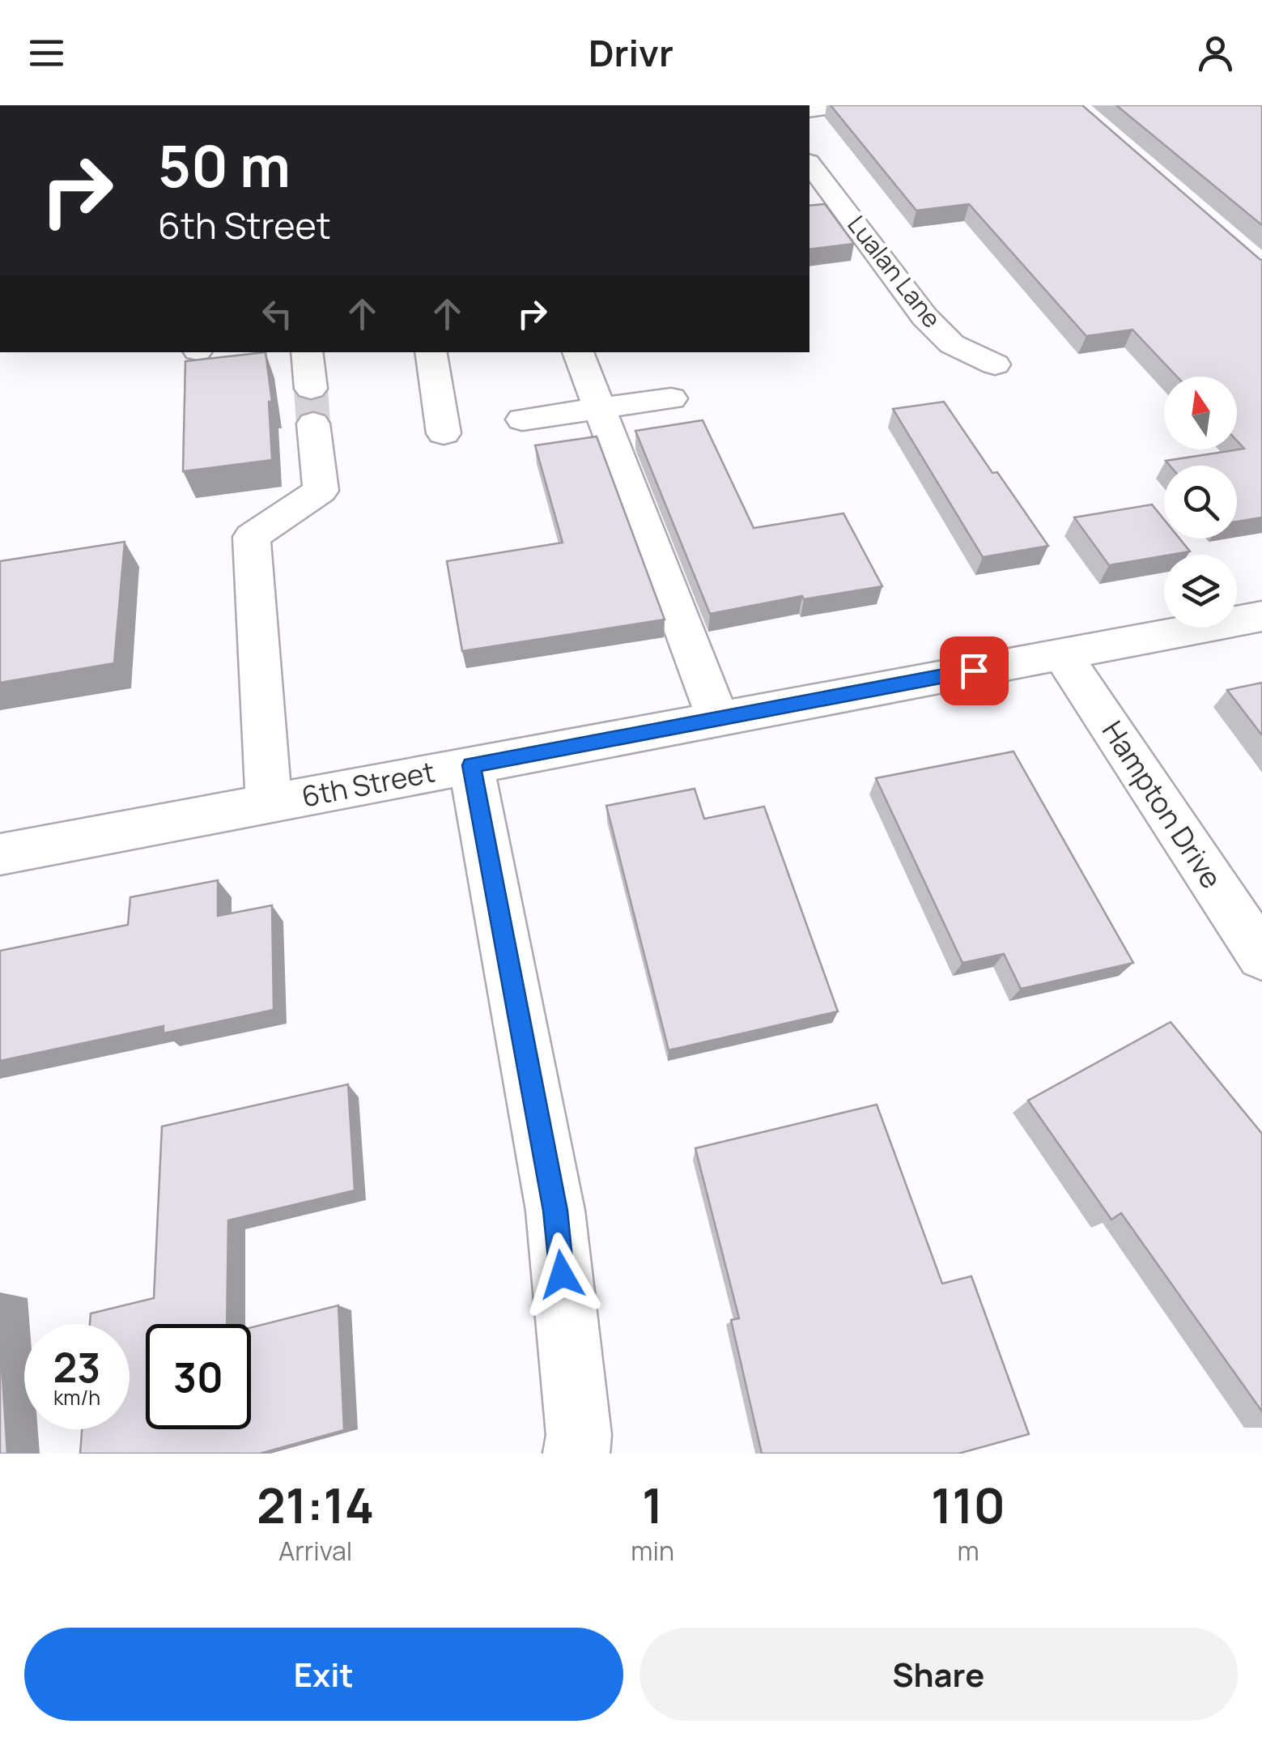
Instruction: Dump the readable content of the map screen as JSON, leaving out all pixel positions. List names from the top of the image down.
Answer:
{
  "streets": {
    "street": ["Lualan Lane", "6th Street", "Hampton Drive"]
  },
  "crossings": [
    ["6th Street", "Hampton Drive"]
  ],
  "north": "top",
  "page": {
    "header": "Drivr",
    "turn": ["50 m", "6th Street"],
    "speed": "23 km/h",
    "limit": "30",
    "eta": [
      "21:14",
      "Arrival",
      "1",
      "min",
      "110",
      "m"
    ],
    "buttons": ["Exit", "Share"]
  }
}
